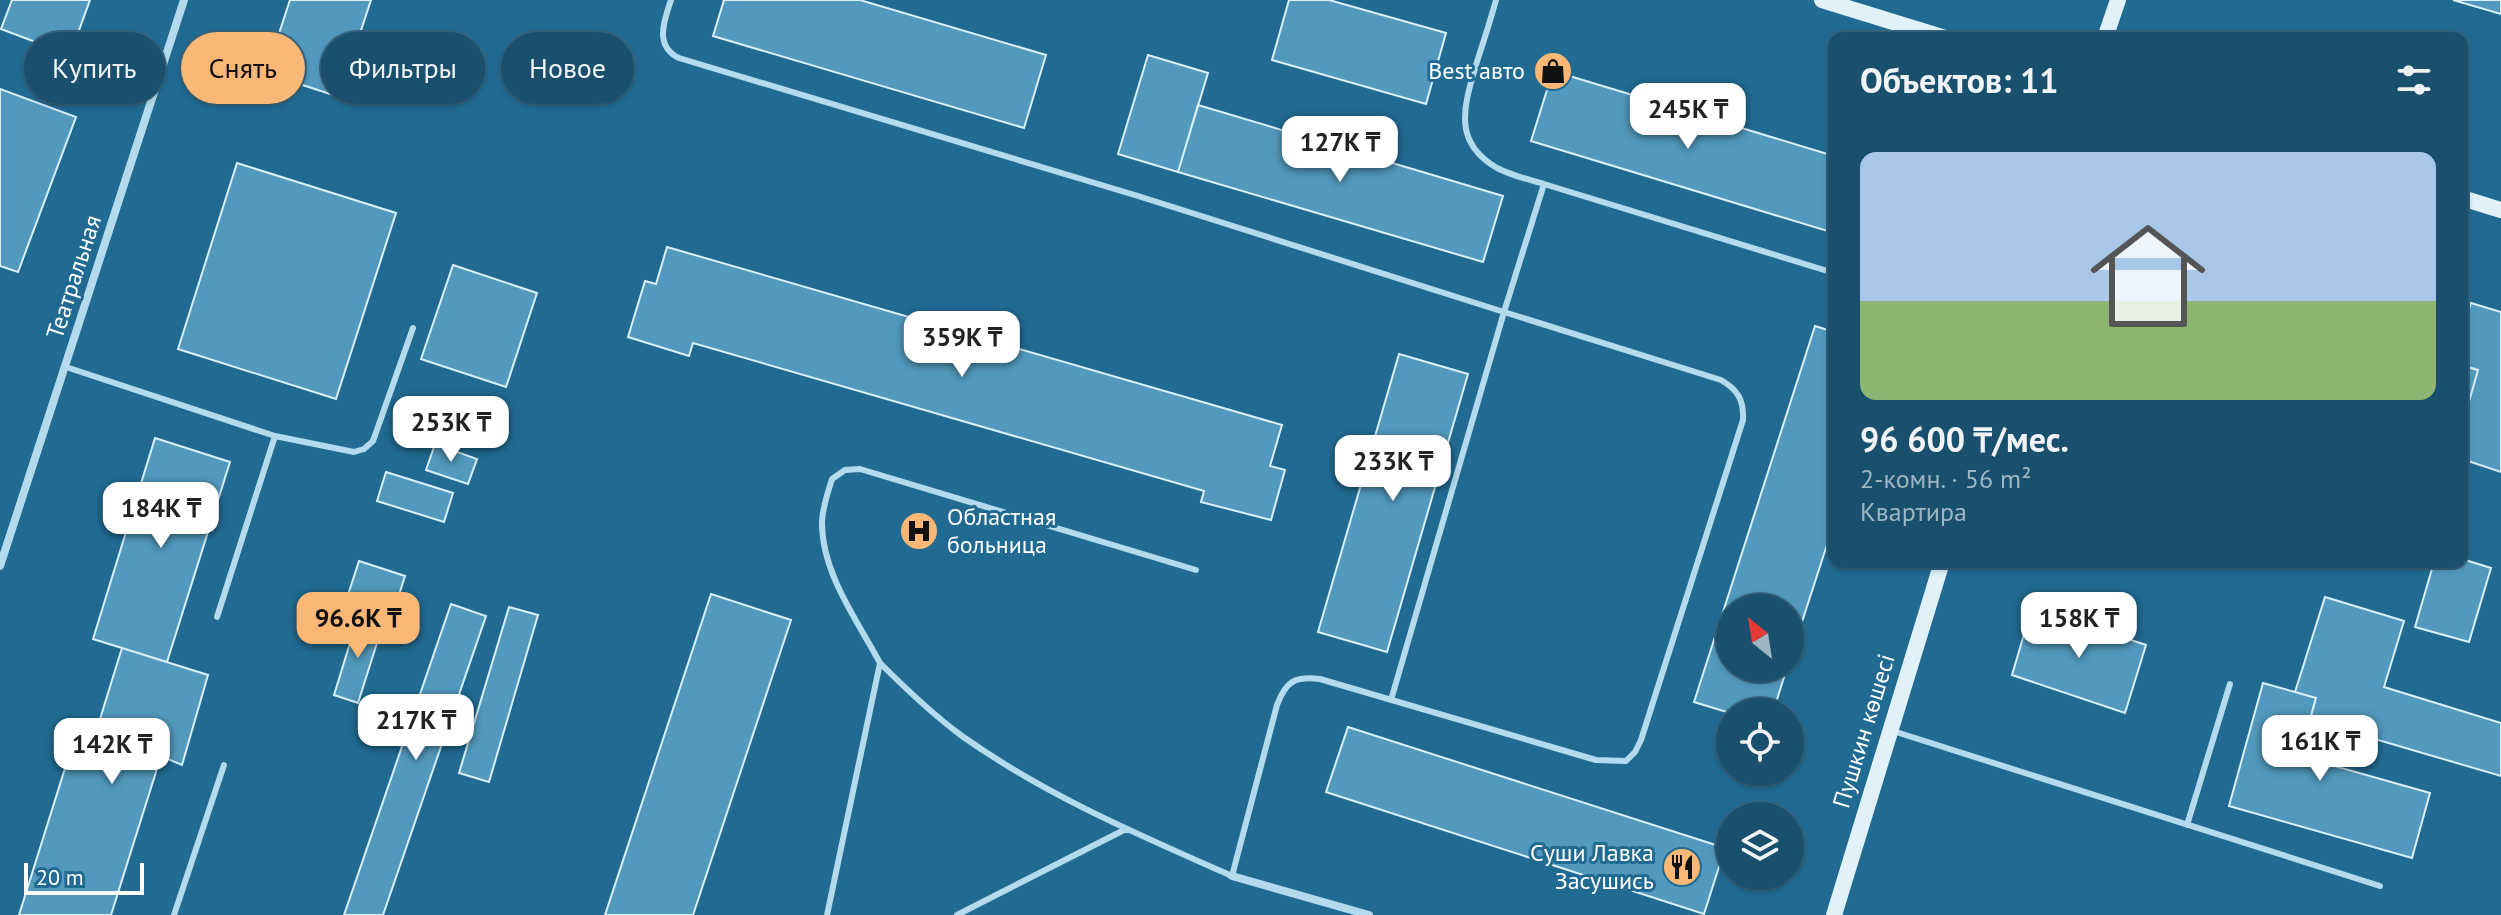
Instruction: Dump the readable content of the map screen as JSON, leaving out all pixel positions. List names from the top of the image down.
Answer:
{
  "streets": {
    "street": ["Театральная", "Пушкин көшесі"]
  },
  "places": {
    "shop": ["Best авто"],
    "hospital": ["Областная больница"],
    "restaurant": ["Суши Лавка Засушись"]
  },
  "scale_bar": "20 m",
  "north": "top left",
  "page": {
    "chip": [
      "Купить",
      "Снять",
      "Фильтры",
      "Новое"
    ],
    "heading": "Объектов: 11",
    "price": [
      "245K ₸",
      "127K ₸",
      "359K ₸",
      "253K ₸",
      "233K ₸",
      "184K ₸",
      "96.6K ₸",
      "158K ₸",
      "217K ₸",
      "161K ₸",
      "142K ₸"
    ],
    "list": [
      {
        "name": "96 600 ₸/мес.",
        "note": "2-комн. · 56 m² · Квартира"
      }
    ],
    "scale": "20 m"
  }
}
